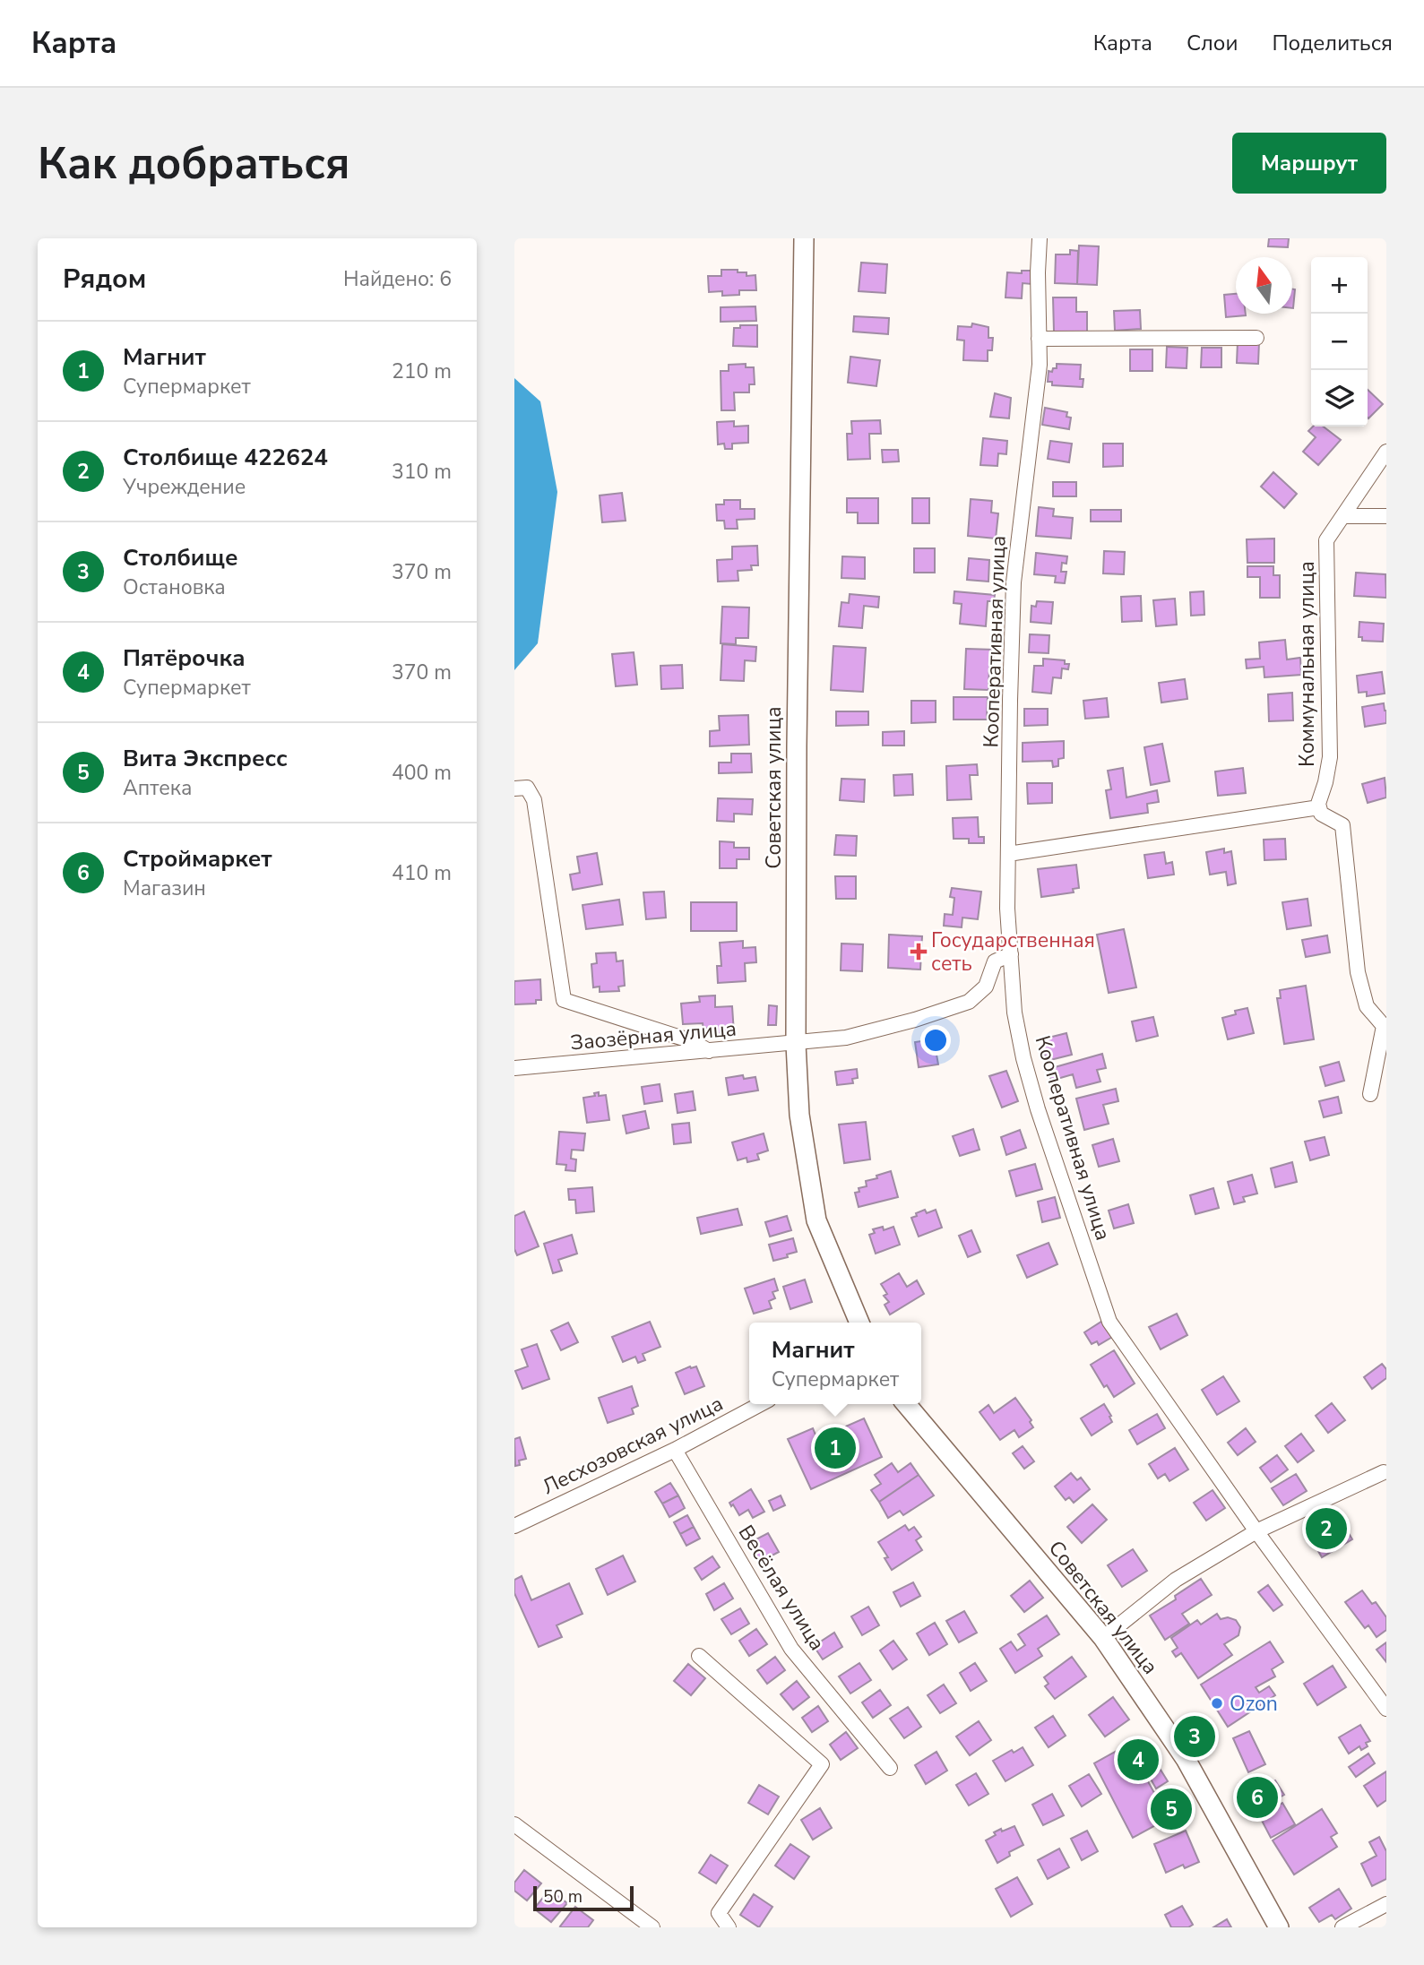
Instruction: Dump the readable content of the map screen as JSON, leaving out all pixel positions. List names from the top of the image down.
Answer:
{
  "streets": {
    "street": [
      "Кооперативная улица",
      "Коммунальная улица",
      "Советская улица",
      "Заозёрная улица",
      "Лесхозовская улица",
      "Весёлая улица"
    ]
  },
  "crossings": [
    ["Кооперативная улица", "Заозёрная улица"],
    ["Советская улица", "Заозёрная улица"],
    ["Лесхозовская улица", "Весёлая улица"]
  ],
  "places": {
    "health": ["Государственная сеть"],
    "other": ["Ozon"]
  },
  "scale_bar": "50 m",
  "north": "top",
  "page": {
    "header": "Карта",
    "nav": ["Карта", "Слои", "Поделиться"],
    "buttons": "Маршрут",
    "title": "Как добраться",
    "heading": ["Рядом", "Найдено: 6"],
    "map_buttons": ["+", "−"],
    "list": [
      {
        "mark": "1",
        "name": "Магнит",
        "note": "Супермаркет",
        "value": "210 m"
      },
      {
        "mark": "2",
        "name": "Столбище 422624",
        "note": "Учреждение",
        "value": "310 m"
      },
      {
        "mark": "3",
        "name": "Столбище",
        "note": "Остановка",
        "value": "370 m"
      },
      {
        "mark": "4",
        "name": "Пятёрочка",
        "note": "Супермаркет",
        "value": "370 m"
      },
      {
        "mark": "5",
        "name": "Вита Экспресс",
        "note": "Аптека",
        "value": "400 m"
      },
      {
        "mark": "6",
        "name": "Строймаркет",
        "note": "Магазин",
        "value": "410 m"
      }
    ],
    "popup": ["Магнит", "Супермаркет"],
    "pins": [
      "1",
      "2",
      "3",
      "4",
      "6",
      "5"
    ],
    "scale": "50 m"
  }
}
